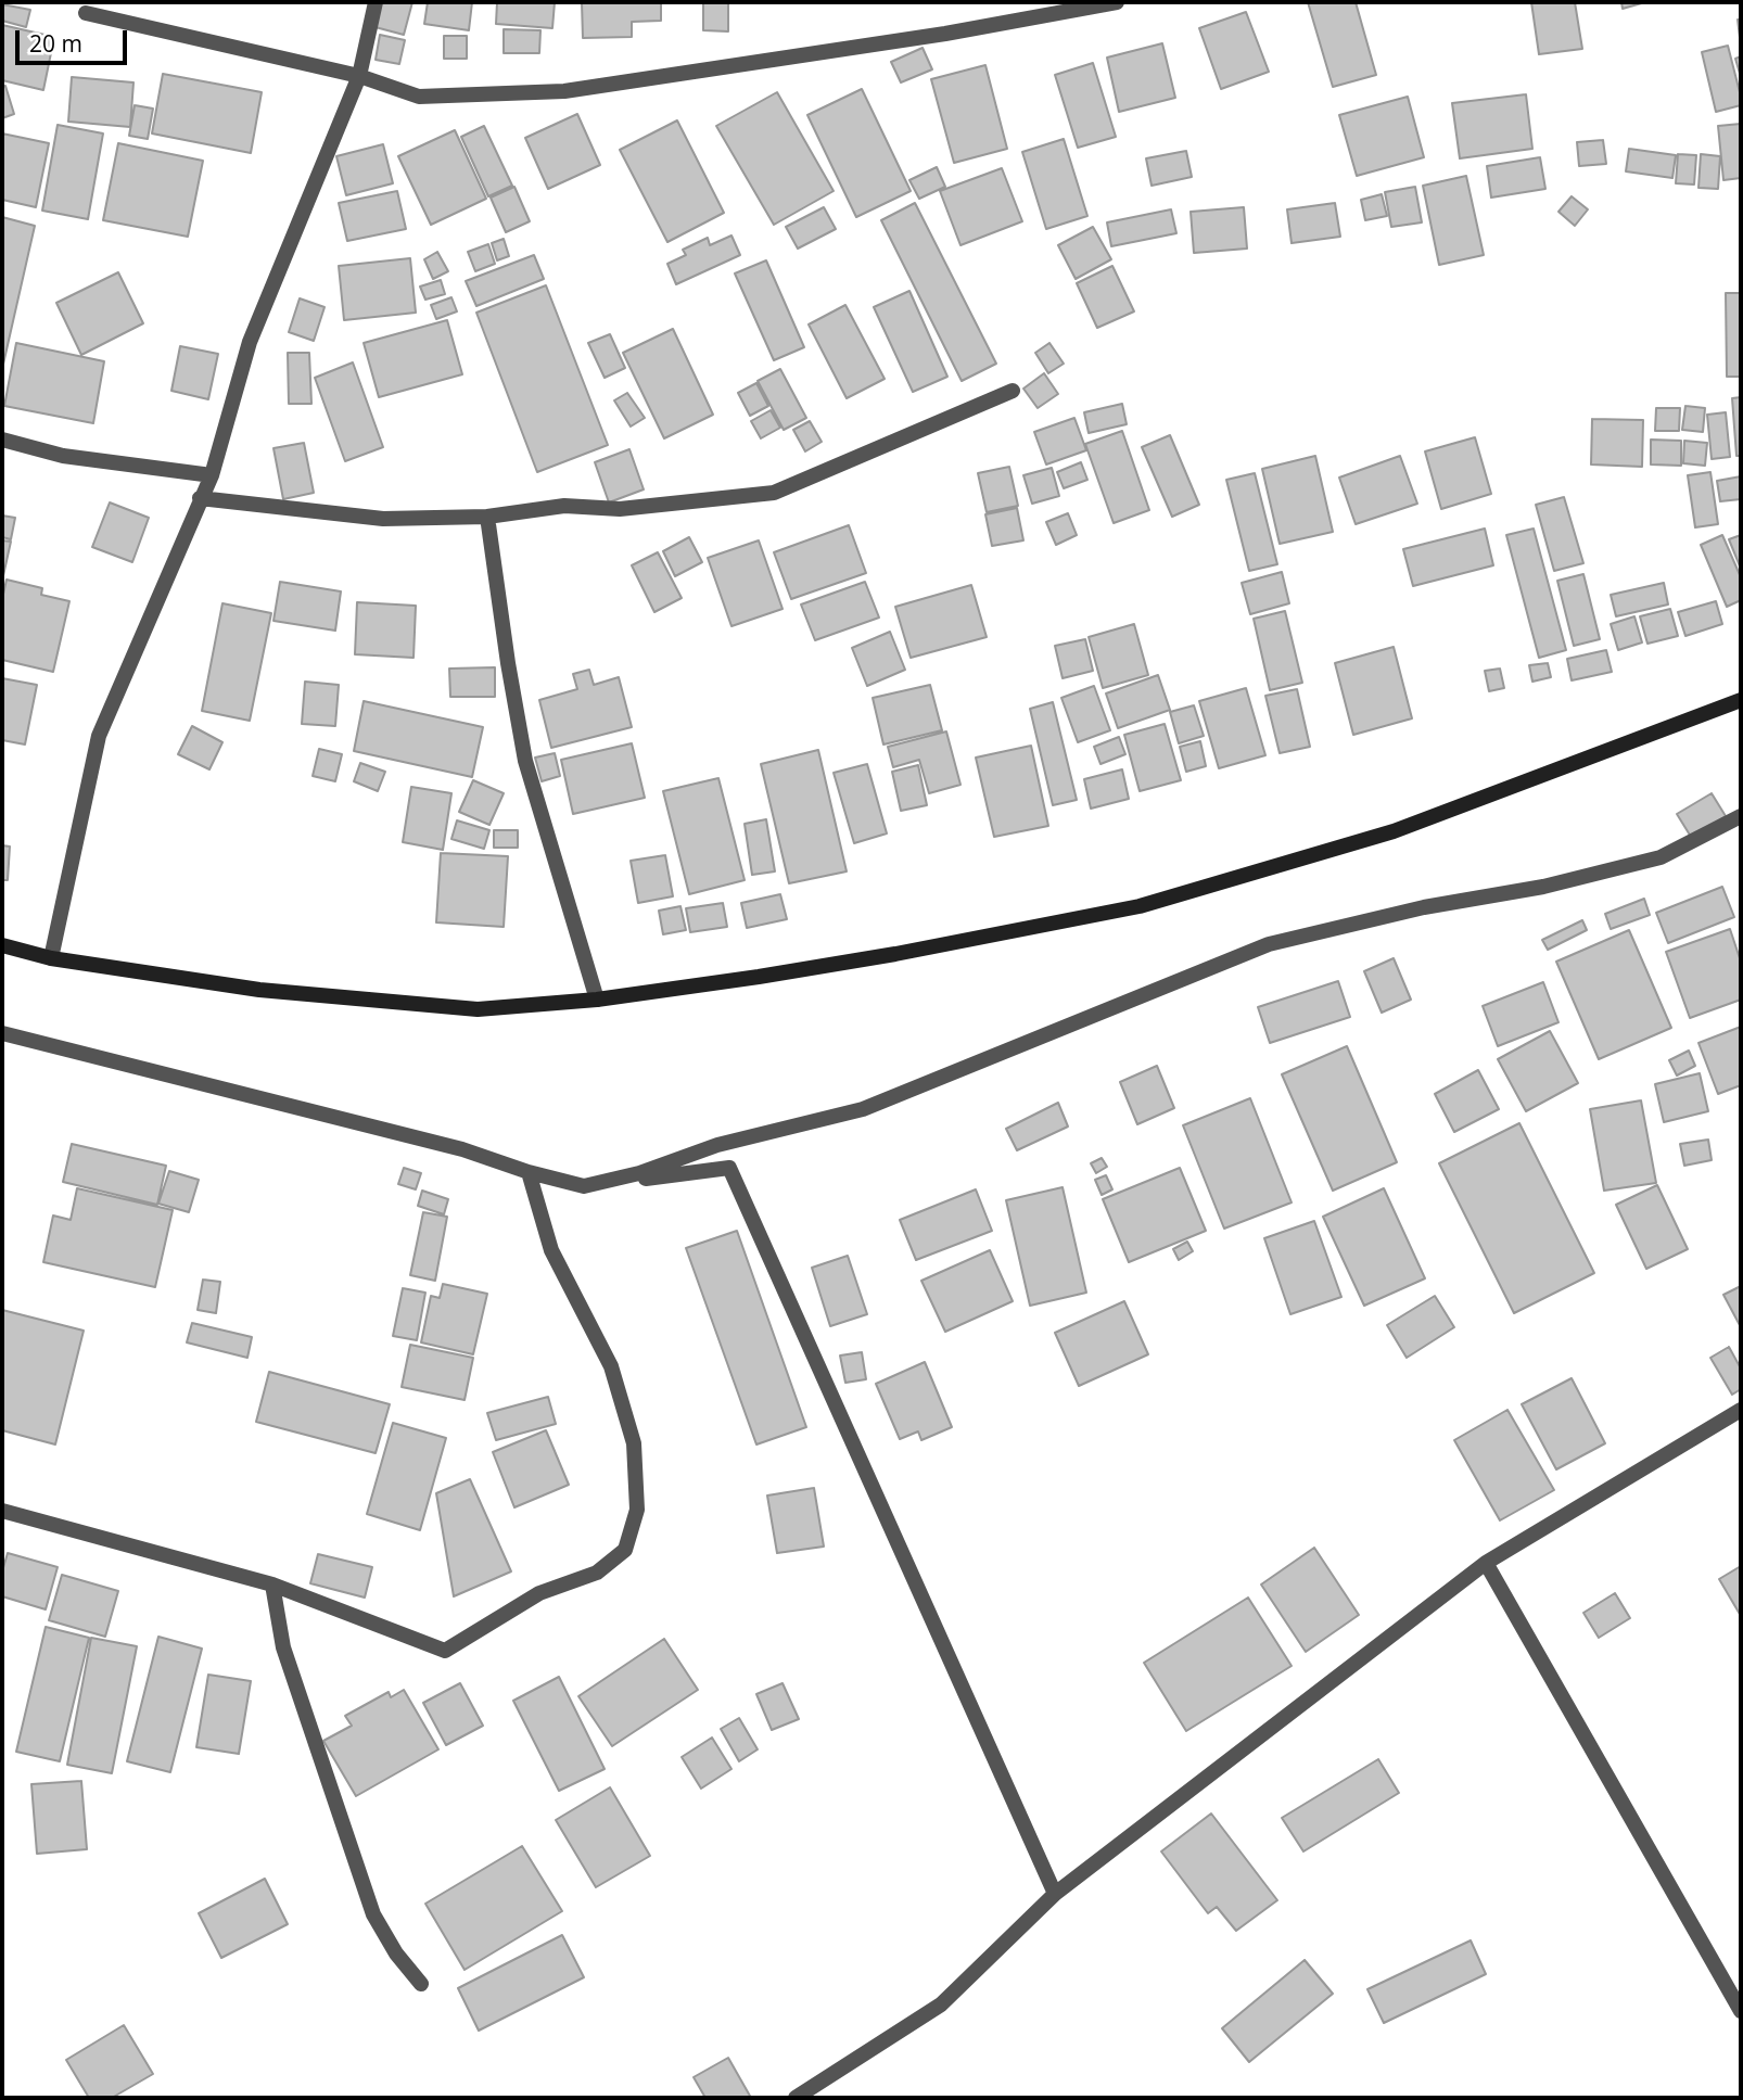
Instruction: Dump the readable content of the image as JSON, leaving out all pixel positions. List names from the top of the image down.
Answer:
{
  "scale_bar": "20 m"
}
